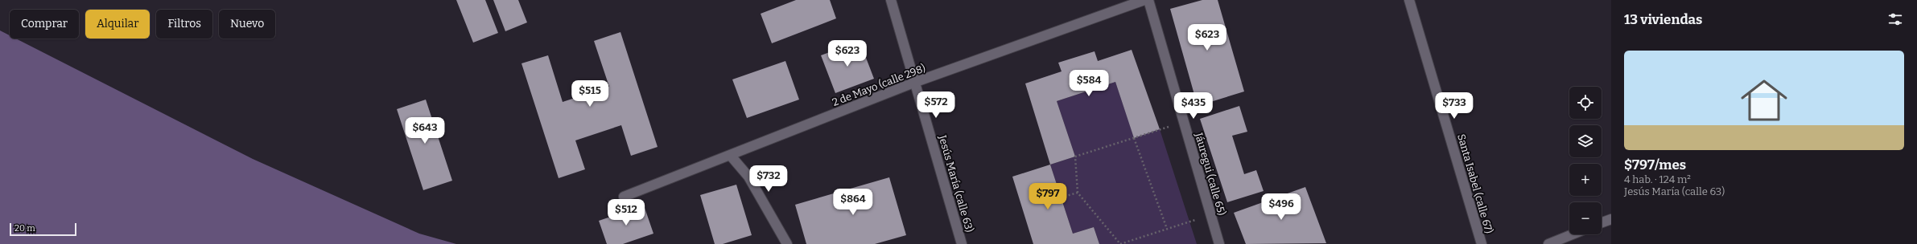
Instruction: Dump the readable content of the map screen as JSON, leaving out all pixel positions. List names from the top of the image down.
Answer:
{
  "streets": {
    "street": [
      "2 de Mayo (calle 298)",
      "Jáuregui (calle 65)",
      "Jesús María (calle 63)",
      "Santa Isabel (calle 67)"
    ]
  },
  "crossings": [
    ["2 de Mayo (calle 298)", "Jesús María (calle 63)"]
  ],
  "scale_bar": "20 m",
  "page": {
    "heading": "13 viviendas",
    "chip": [
      "Comprar",
      "Alquilar",
      "Filtros",
      "Nuevo"
    ],
    "price": [
      "$623",
      "$623",
      "$584",
      "$515",
      "$572",
      "$435",
      "$733",
      "$643",
      "$732",
      "$797",
      "$864",
      "$496",
      "$512"
    ],
    "list": [
      {
        "name": "$797/mes",
        "note": "4 hab. · 124 m² · Jesús María (calle 63)"
      }
    ],
    "map_buttons": ["+", "−"],
    "scale": "20 m"
  }
}
